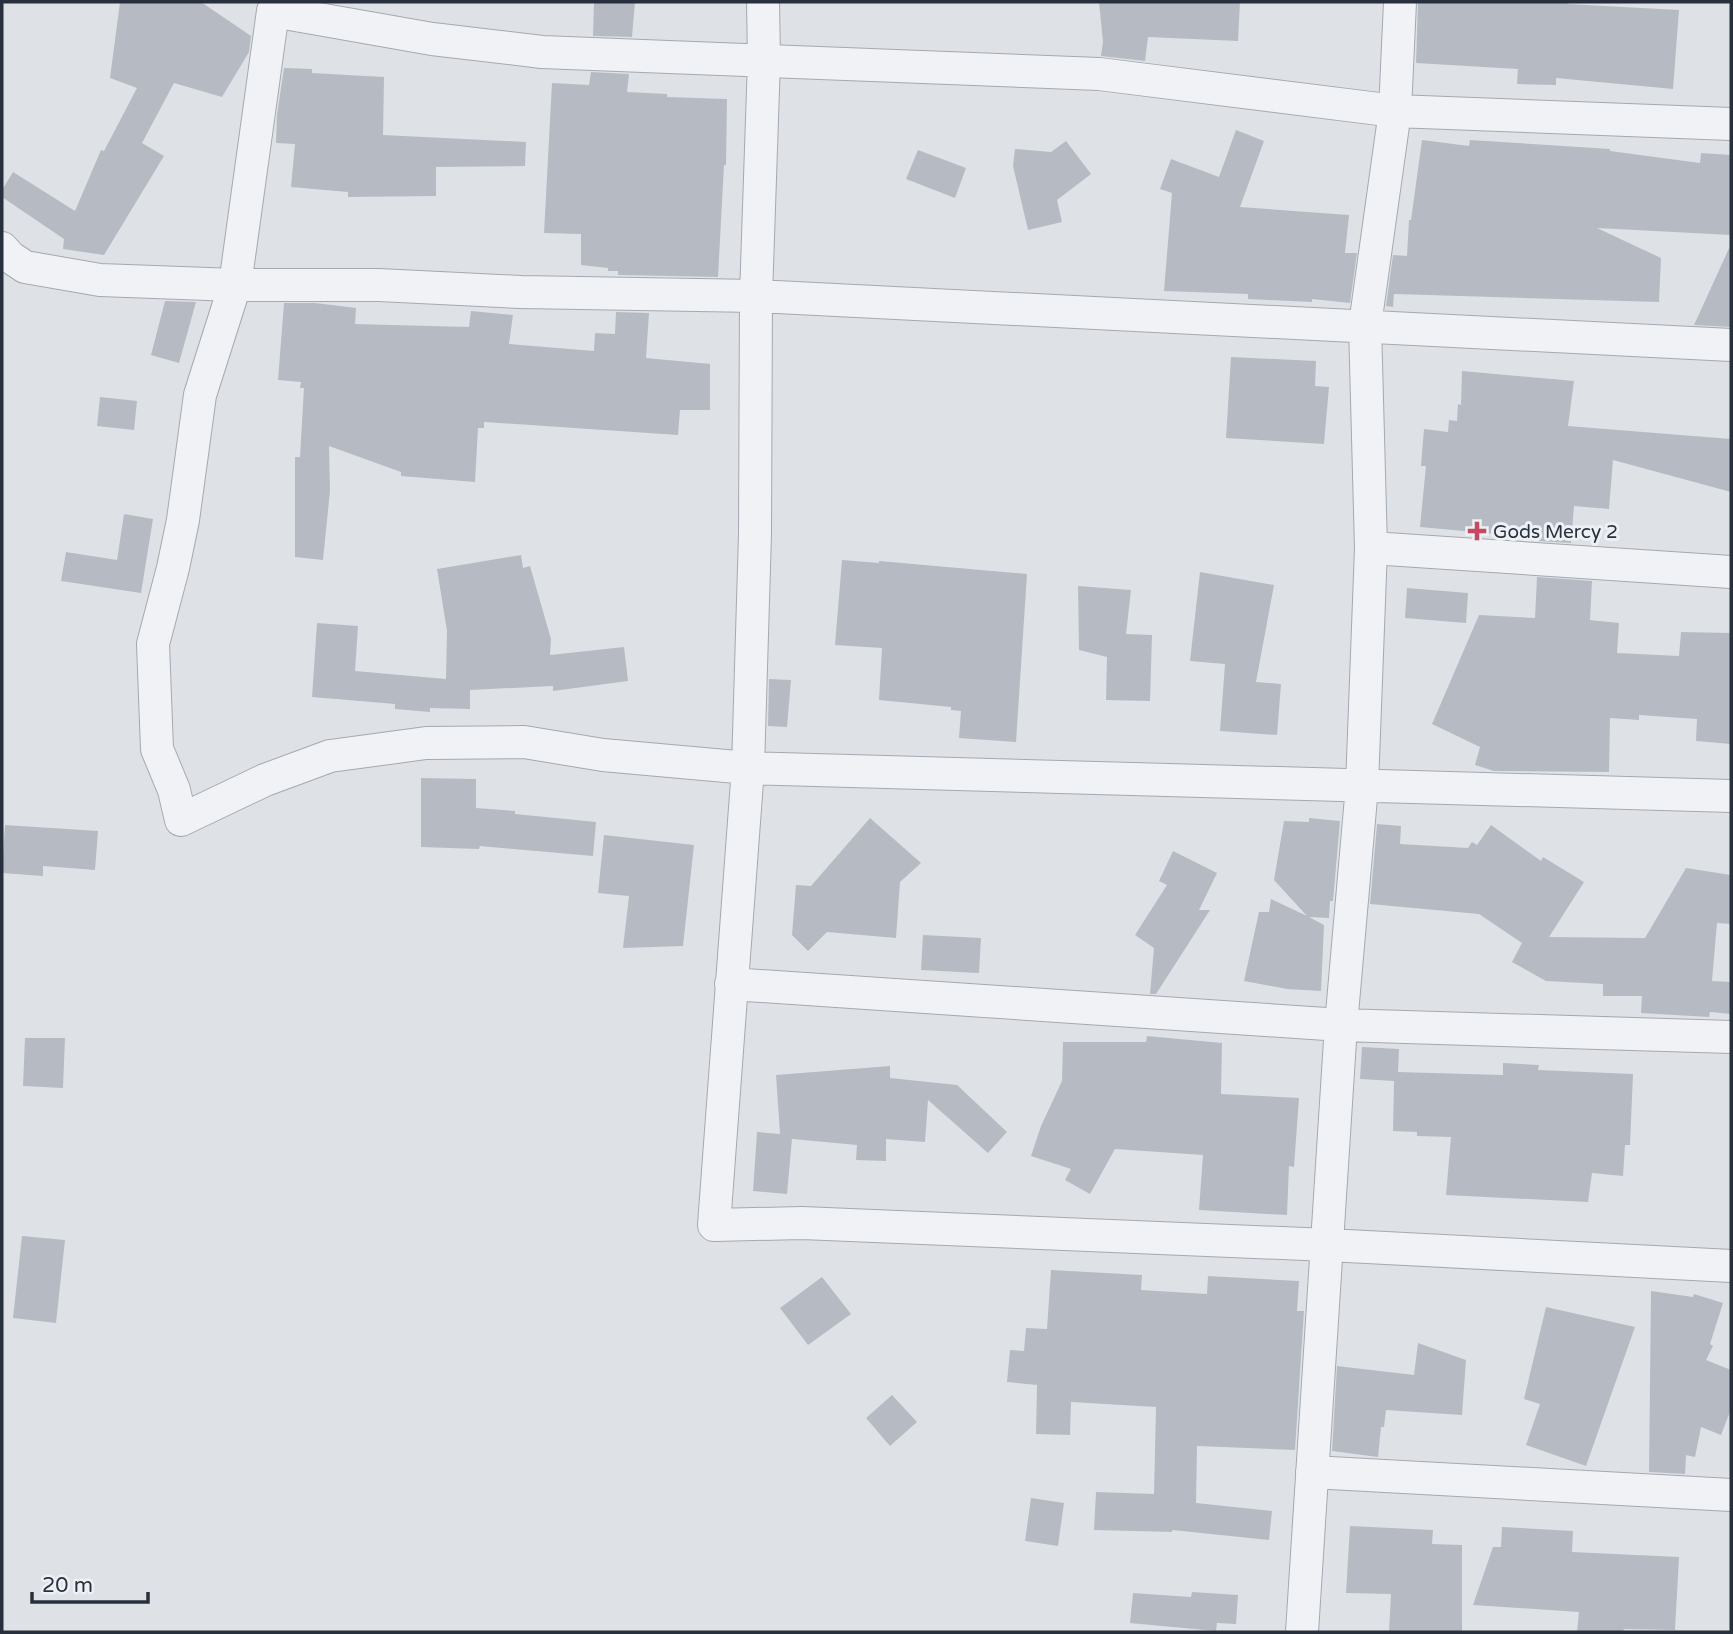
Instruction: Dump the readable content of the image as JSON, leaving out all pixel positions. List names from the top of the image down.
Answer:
{
  "places": {
    "health": ["Gods Mercy 2"]
  },
  "scale_bar": "20 m"
}
